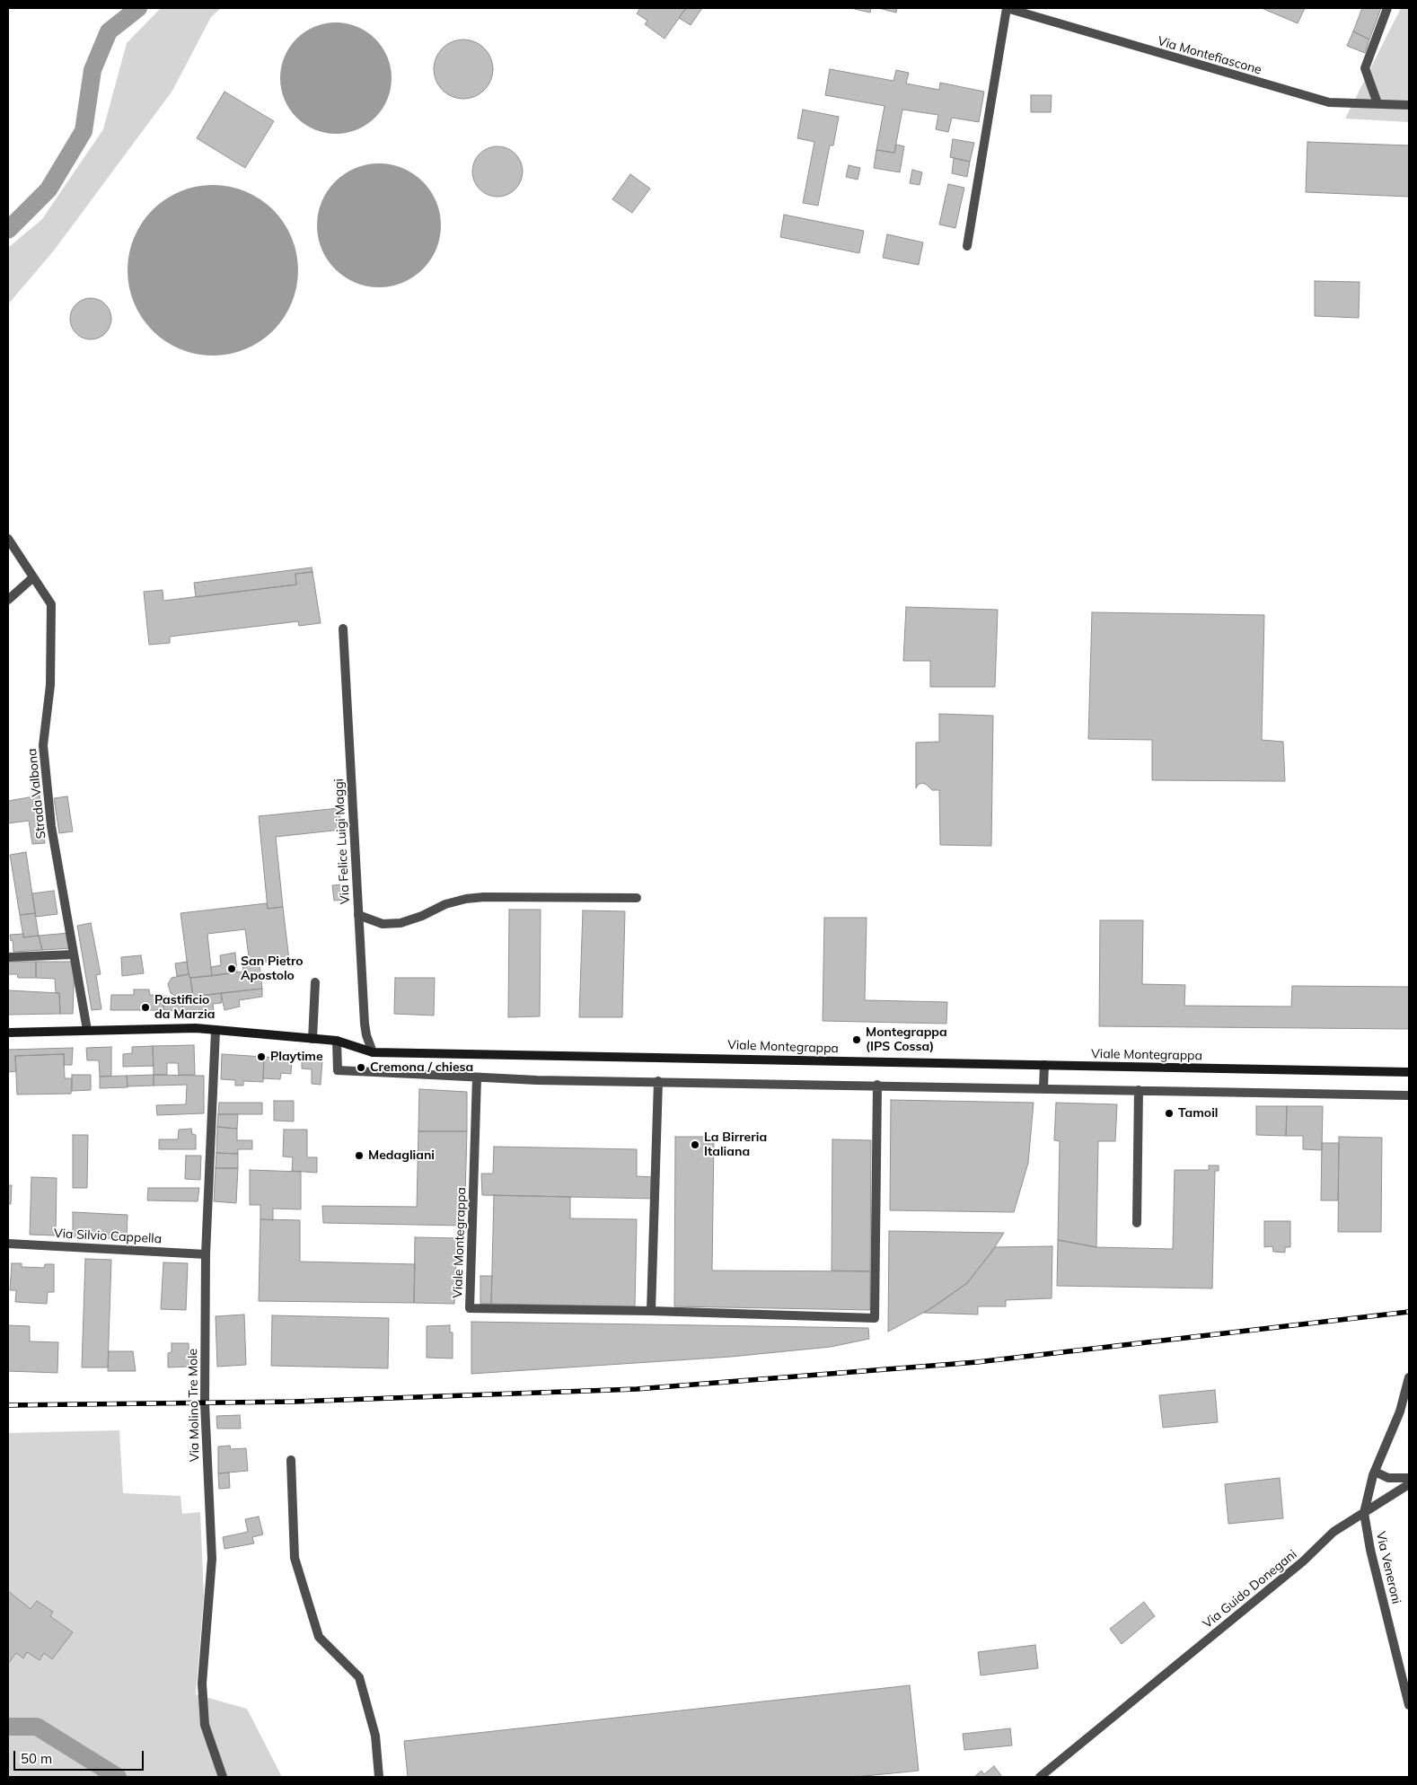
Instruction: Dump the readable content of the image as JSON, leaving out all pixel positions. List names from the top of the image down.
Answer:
{
  "streets": {
    "main road": ["Viale Montegrappa"],
    "street": [
      "Via Montefiascone",
      "Strada Valbona",
      "Via Felice Luigi Maggi",
      "Via Silvio Cappella",
      "Via Molino Tre Mole",
      "Via Veneroni",
      "Via Guido Donegani"
    ]
  },
  "crossings": [
    ["Strada Valbona", "Viale Montegrappa"],
    ["Via Felice Luigi Maggi", "Viale Montegrappa"],
    ["Viale Montegrappa", "Via Molino Tre Mole"],
    ["Via Silvio Cappella", "Via Molino Tre Mole"],
    ["Via Veneroni", "Via Guido Donegani"]
  ],
  "places": [
    "San Pietro Apostolo",
    "Pastificio da Marzia",
    "Montegrappa (IPS Cossa)",
    "Playtime",
    "Cremona / chiesa",
    "Tamoil",
    "La Birreria Italiana",
    "Medagliani"
  ],
  "scale_bar": "50 m"
}
